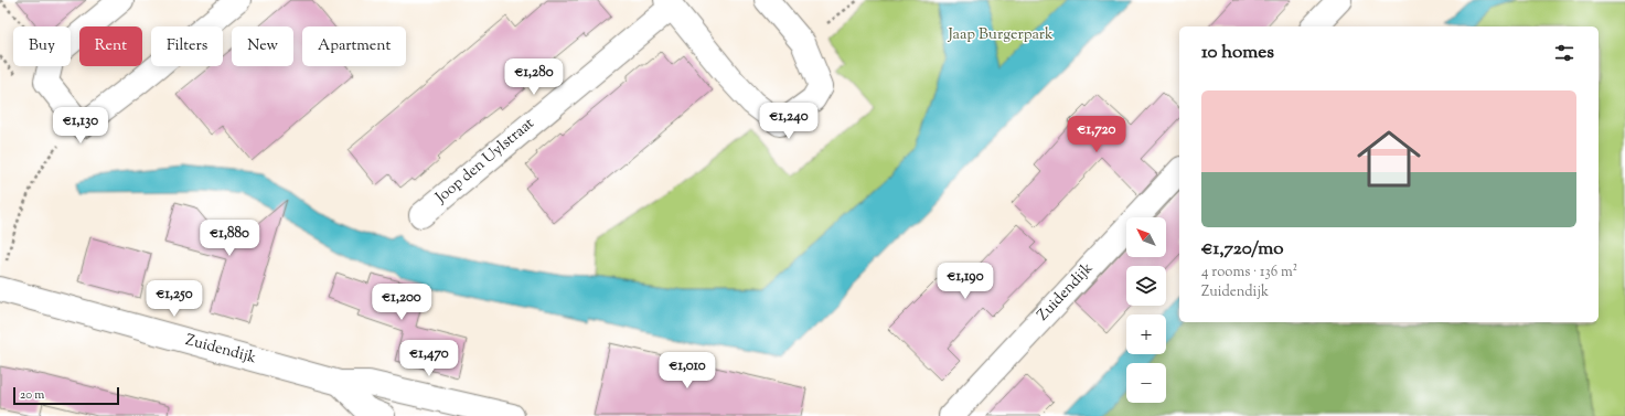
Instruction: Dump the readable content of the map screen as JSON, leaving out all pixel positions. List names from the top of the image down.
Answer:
{
  "streets": {
    "street": ["Joop den Uylstraat", "Zuidendijk"]
  },
  "parks": ["Jaap Burgerpark"],
  "scale_bar": "20 m",
  "north": "top left",
  "page": {
    "chip": [
      "Buy",
      "Rent",
      "Filters",
      "New",
      "Apartment"
    ],
    "heading": "10 homes",
    "price": [
      "€1,280",
      "€1,240",
      "€1,130",
      "€1,720",
      "€1,880",
      "€1,190",
      "€1,250",
      "€1,200",
      "€1,470",
      "€1,010"
    ],
    "list": [
      {
        "name": "€1,720/mo",
        "note": "4 rooms · 136 m² · Zuidendijk"
      }
    ],
    "map_buttons": ["+", "−"],
    "scale": "20 m"
  }
}
